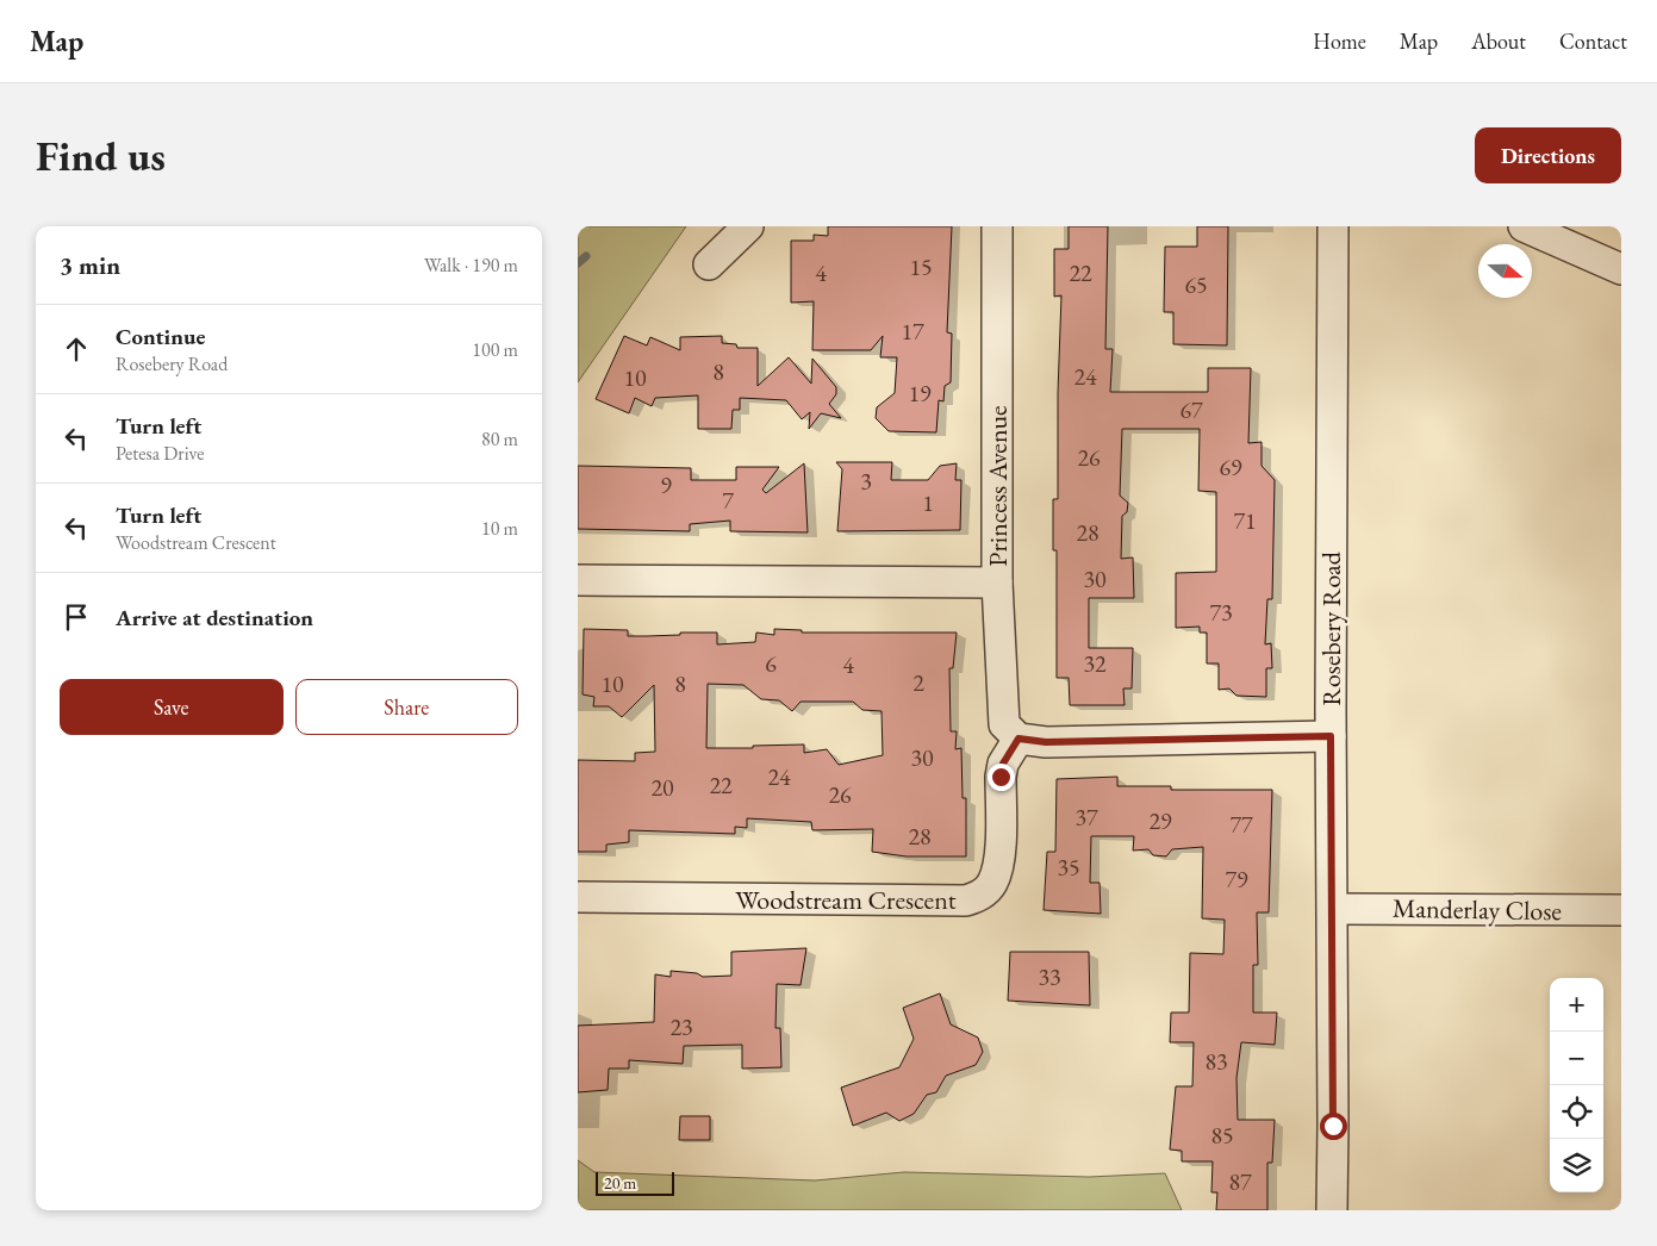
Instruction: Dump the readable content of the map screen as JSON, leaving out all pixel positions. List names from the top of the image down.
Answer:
{
  "streets": {
    "street": [
      "Princess Avenue",
      "Rosebery Road",
      "Woodstream Crescent",
      "Manderlay Close"
    ]
  },
  "crossings": [
    ["Princess Avenue", "Woodstream Crescent"],
    ["Rosebery Road", "Manderlay Close"]
  ],
  "house_numbers": [
    "15",
    "4",
    "22",
    "65",
    "17",
    "8",
    "24",
    "10",
    "19",
    "67",
    "26",
    "69",
    "3",
    "9",
    "7",
    "1",
    "71",
    "28",
    "30",
    "73",
    "6",
    "32",
    "4",
    "2",
    "10",
    "8",
    "30",
    "24",
    "22",
    "20",
    "26",
    "37",
    "29",
    "77",
    "28",
    "35",
    "79",
    "33",
    "23",
    "83",
    "85",
    "87"
  ],
  "scale_bar": "20 m",
  "north": "right",
  "page": {
    "header": "Map",
    "nav": [
      "Home",
      "Map",
      "About",
      "Contact"
    ],
    "buttons": [
      "Directions",
      ["Save", "Share"]
    ],
    "title": "Find us",
    "heading": ["3 min", "Walk · 190 m"],
    "list": [
      ["Continue", "Rosebery Road", "100 m"],
      ["Turn left", "Petesa Drive", "80 m"],
      ["Turn left", "Woodstream Crescent", "10 m"],
      "Arrive at destination"
    ],
    "map_buttons": ["+", "−"],
    "scale": "20 m"
  }
}
